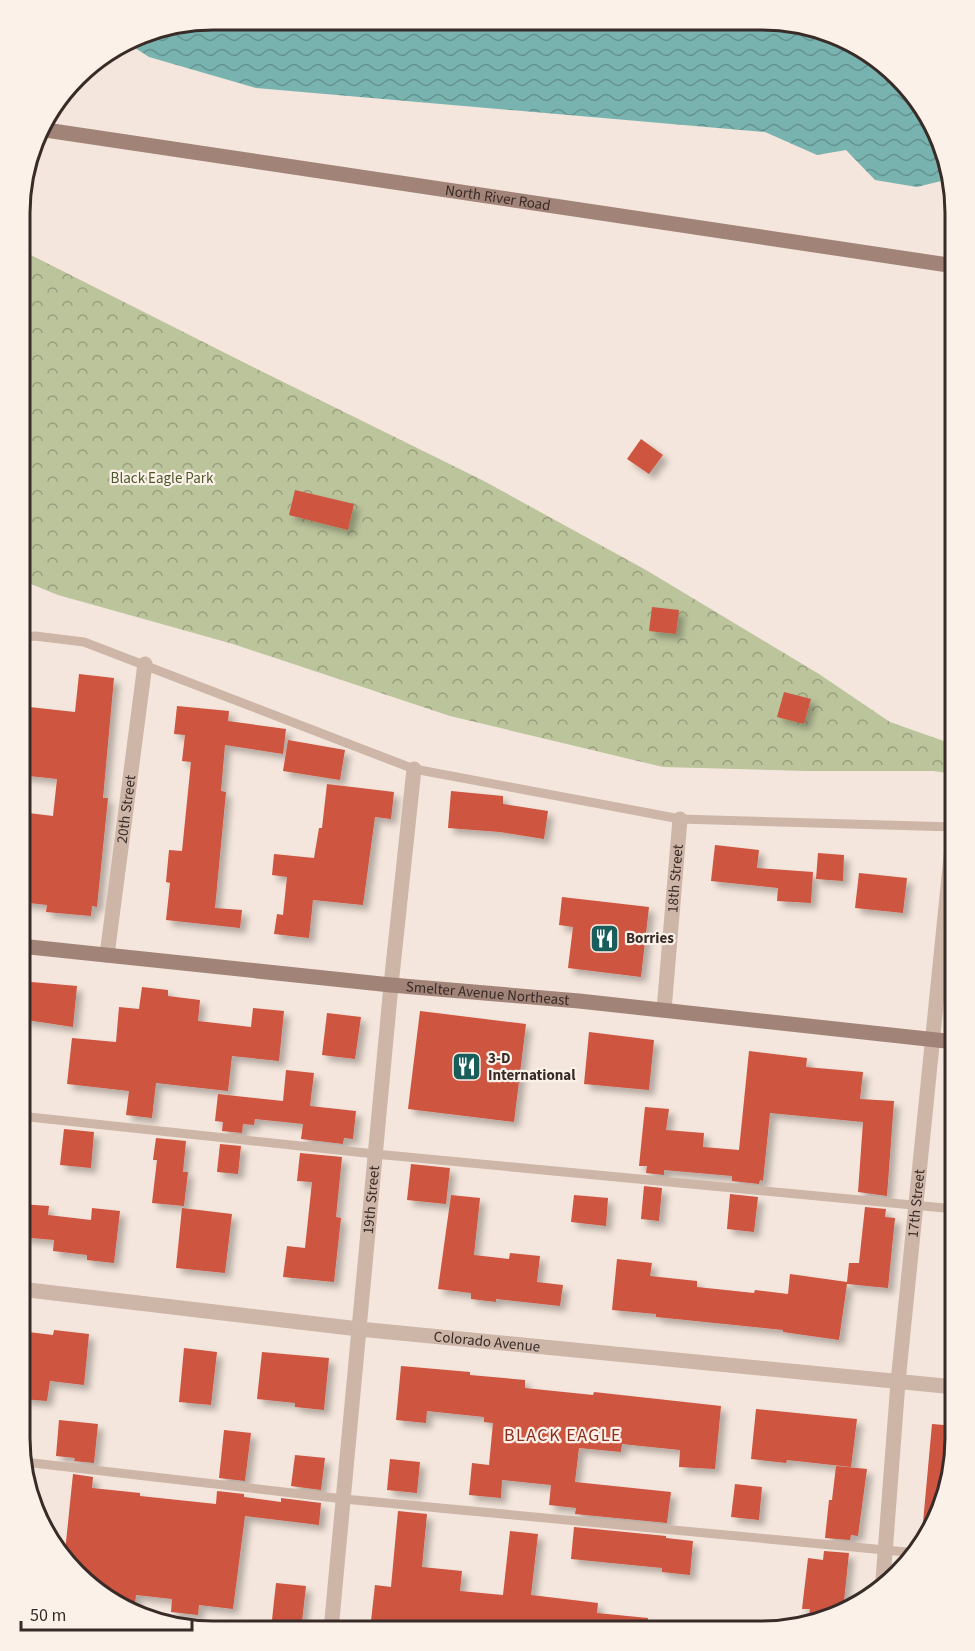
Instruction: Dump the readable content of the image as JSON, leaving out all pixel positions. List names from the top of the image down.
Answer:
{
  "streets": {
    "street": [
      "North River Road",
      "20th Street",
      "18th Street",
      "Smelter Avenue Northeast",
      "19th Street",
      "17th Street",
      "Colorado Avenue"
    ]
  },
  "crossings": [
    ["20th Street", "Smelter Avenue Northeast"],
    ["18th Street", "Smelter Avenue Northeast"],
    ["Smelter Avenue Northeast", "19th Street"],
    ["Smelter Avenue Northeast", "17th Street"],
    ["19th Street", "Colorado Avenue"],
    ["17th Street", "Colorado Avenue"]
  ],
  "districts": ["BLACK EAGLE"],
  "parks": ["Black Eagle Park"],
  "places": {
    "restaurant": ["Borries", "3-D International"]
  },
  "scale_bar": "50 m"
}
